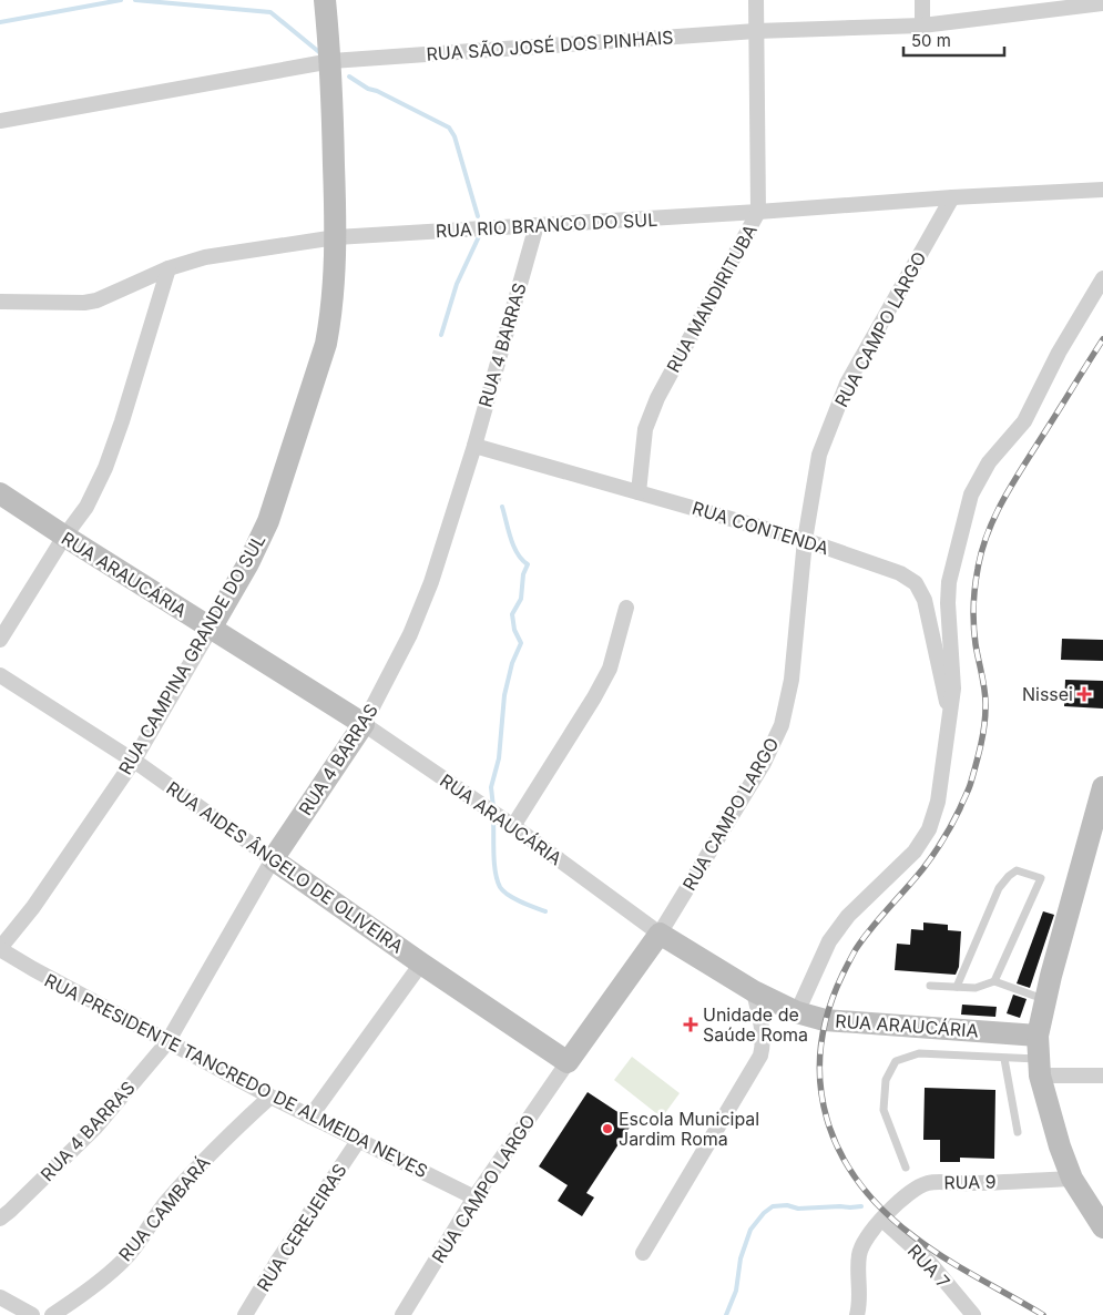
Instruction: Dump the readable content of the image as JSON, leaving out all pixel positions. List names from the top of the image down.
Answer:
{
  "streets": {
    "street": [
      "RUA SÃO JOSÉ DOS PINHAIS",
      "RUA RIO BRANCO DO SUL",
      "RUA MANDIRITUBA",
      "RUA CAMPO LARGO",
      "RUA 4 BARRAS",
      "RUA CONTENDA",
      "RUA ARAUCÁRIA",
      "RUA CAMPINA GRANDE DO SUL",
      "RUA AIDES ÂNGELO DE OLIVEIRA",
      "RUA PRESIDENTE TANCREDO DE ALMEIDA NEVES",
      "RUA 9",
      "RUA CAMBARÁ",
      "RUA CEREJEIRAS",
      "RUA 7"
    ]
  },
  "crossings": [
    ["RUA SÃO JOSÉ DOS PINHAIS", "RUA MANDIRITUBA"],
    ["RUA SÃO JOSÉ DOS PINHAIS", "RUA CAMPINA GRANDE DO SUL"],
    ["RUA RIO BRANCO DO SUL", "RUA MANDIRITUBA"],
    ["RUA RIO BRANCO DO SUL", "RUA CAMPO LARGO"],
    ["RUA RIO BRANCO DO SUL", "RUA 4 BARRAS"],
    ["RUA RIO BRANCO DO SUL", "RUA CAMPINA GRANDE DO SUL"],
    ["RUA MANDIRITUBA", "RUA CONTENDA"],
    ["RUA CAMPO LARGO", "RUA CONTENDA"],
    ["RUA CAMPO LARGO", "RUA ARAUCÁRIA"],
    ["RUA CAMPO LARGO", "RUA AIDES ÂNGELO DE OLIVEIRA"],
    ["RUA CAMPO LARGO", "RUA PRESIDENTE TANCREDO DE ALMEIDA NEVES"],
    ["RUA 4 BARRAS", "RUA CONTENDA"],
    ["RUA 4 BARRAS", "RUA ARAUCÁRIA"],
    ["RUA 4 BARRAS", "RUA AIDES ÂNGELO DE OLIVEIRA"],
    ["RUA 4 BARRAS", "RUA PRESIDENTE TANCREDO DE ALMEIDA NEVES"],
    ["RUA ARAUCÁRIA", "RUA CAMPINA GRANDE DO SUL"],
    ["RUA CAMPINA GRANDE DO SUL", "RUA AIDES ÂNGELO DE OLIVEIRA"],
    ["RUA CAMPINA GRANDE DO SUL", "RUA PRESIDENTE TANCREDO DE ALMEIDA NEVES"],
    ["RUA PRESIDENTE TANCREDO DE ALMEIDA NEVES", "RUA CAMBARÁ"],
    ["RUA PRESIDENTE TANCREDO DE ALMEIDA NEVES", "RUA CEREJEIRAS"],
    ["RUA 9", "RUA 7"]
  ],
  "places": {
    "health": ["Nissei", "Unidade de Saúde Roma"],
    "other": ["Escola Municipal Jardim Roma"]
  },
  "scale_bar": "50 m"
}
